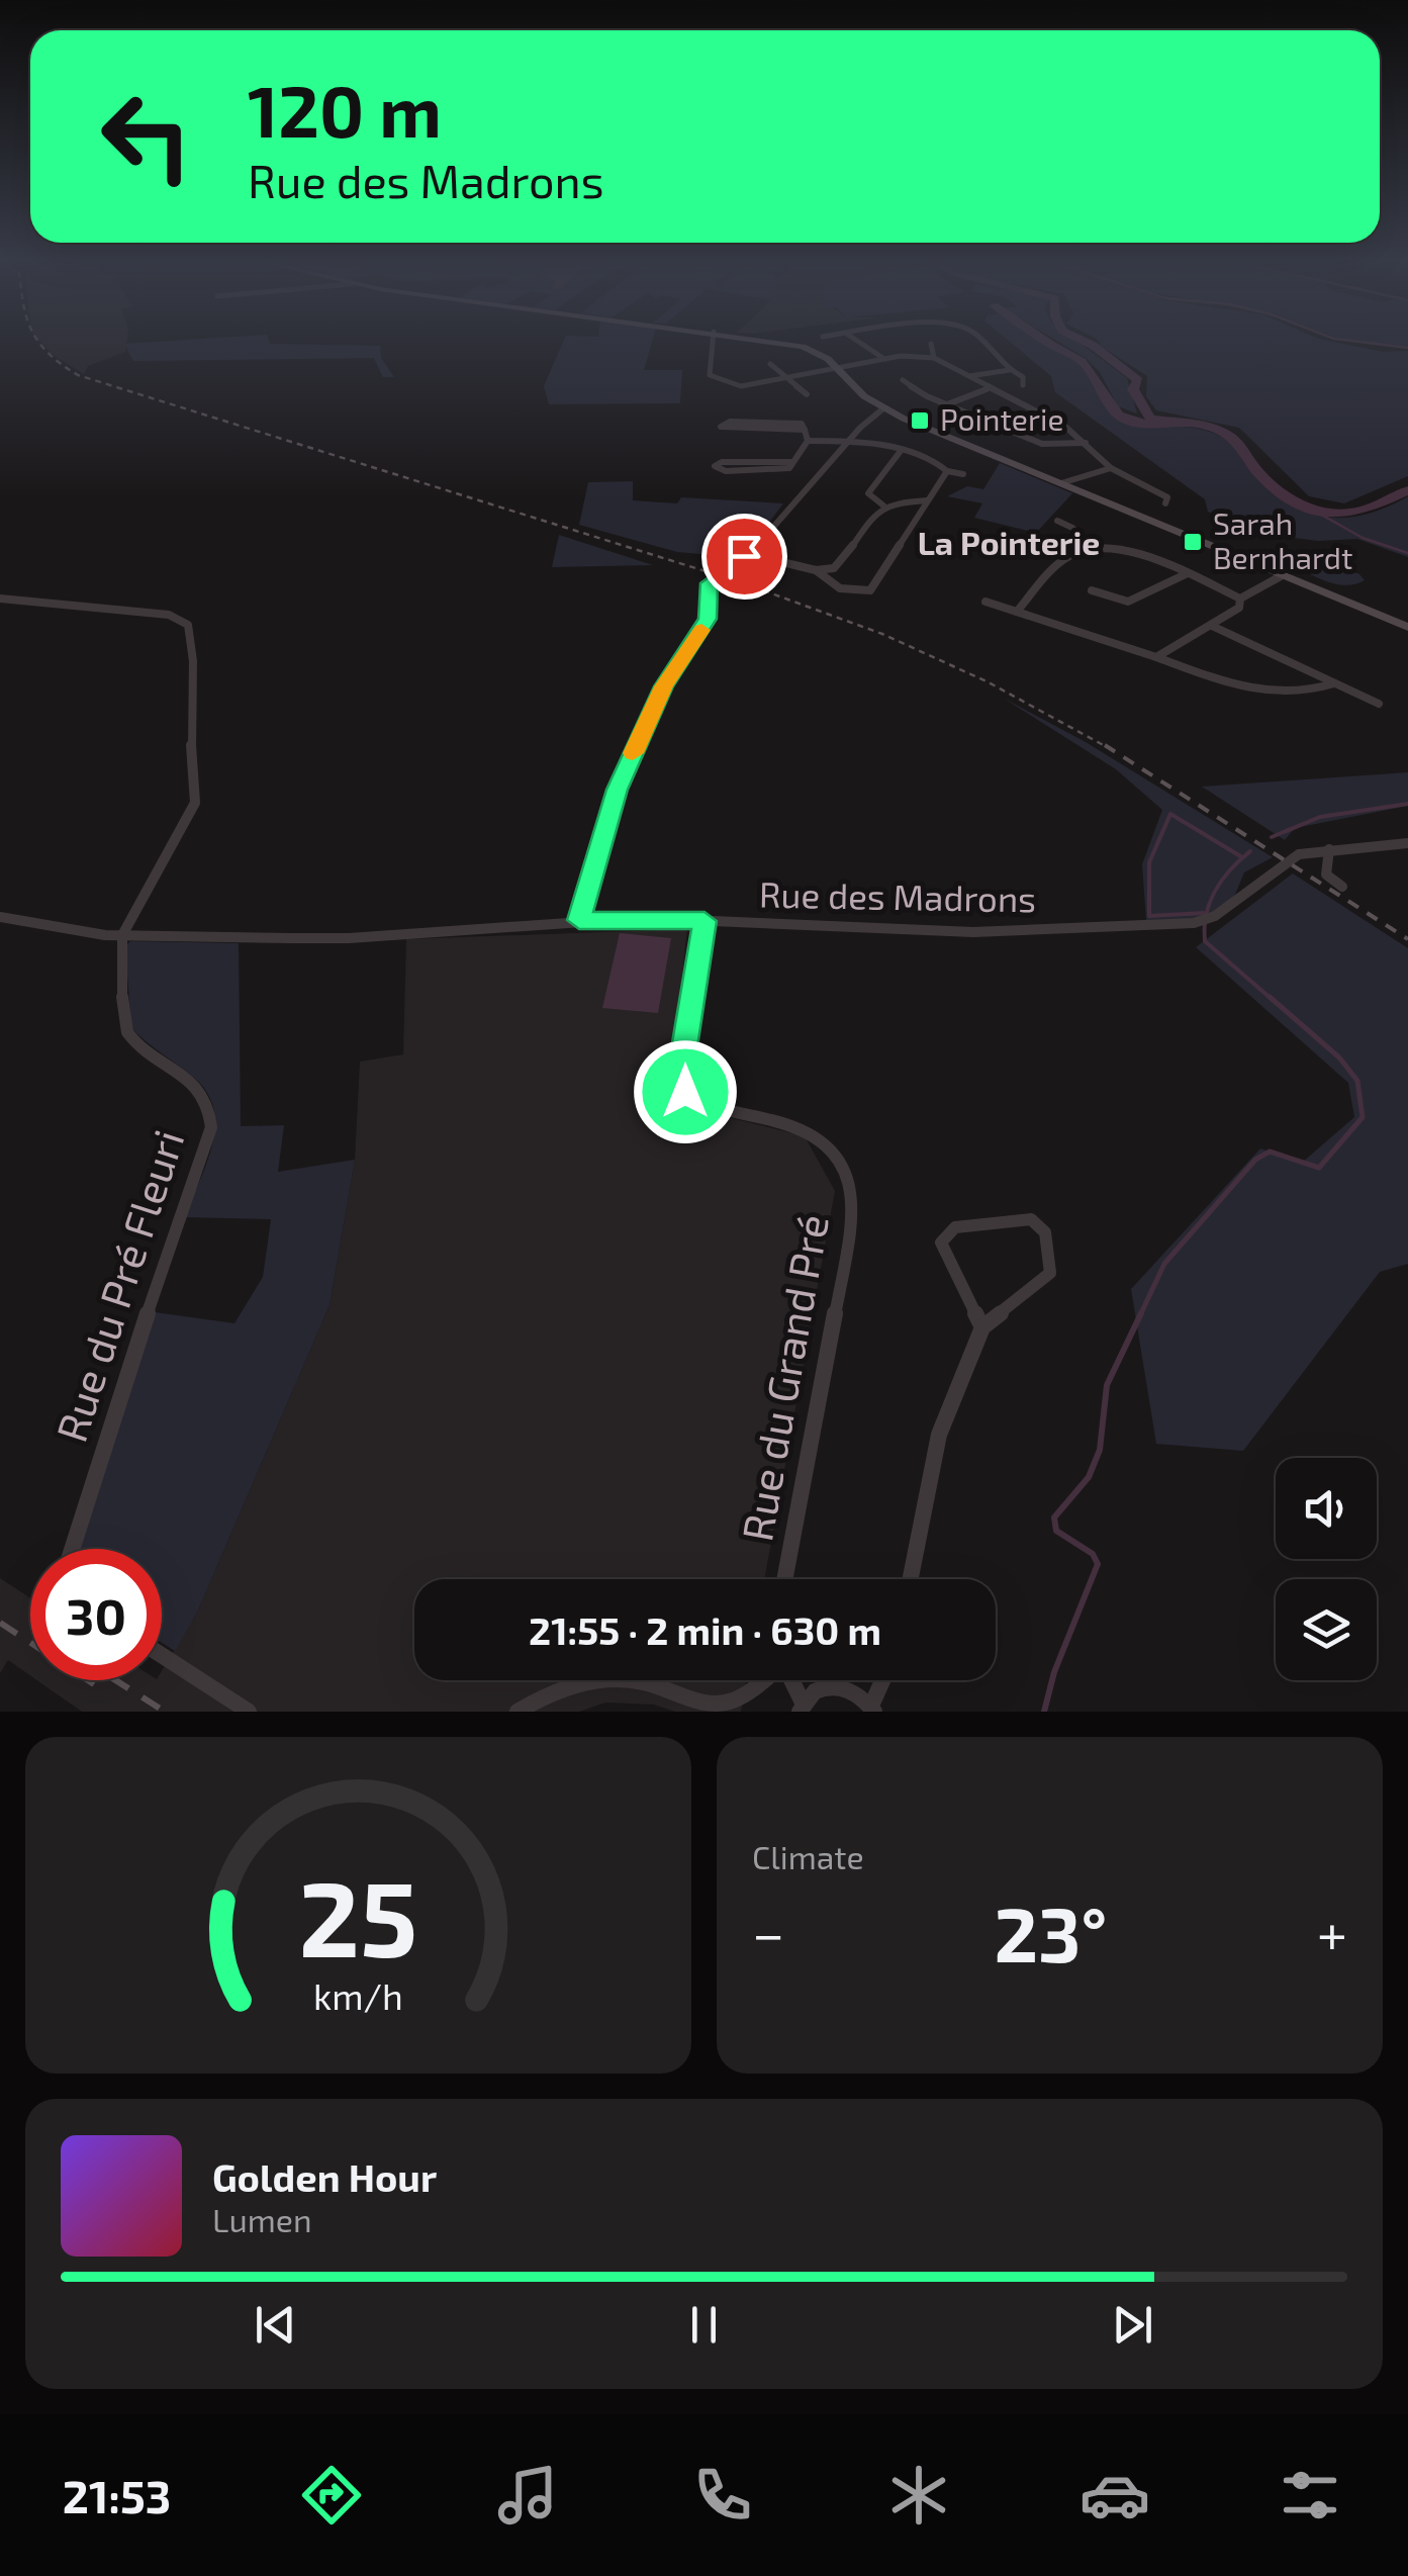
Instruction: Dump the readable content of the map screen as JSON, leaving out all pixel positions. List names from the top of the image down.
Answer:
{
  "streets": {
    "street": ["Rue des Madrons", "Rue du Pré Fleuri", "Rue du Grand Pré"]
  },
  "crossings": [
    ["Rue des Madrons", "Rue du Pré Fleuri"],
    ["Rue des Madrons", "Rue du Grand Pré"]
  ],
  "districts": ["La Pointerie"],
  "places": {
    "transit": ["Pointerie", "Sarah Bernhardt"]
  },
  "page": {
    "turn": ["120 m", "Rue des Madrons"],
    "limit": "30",
    "trip": "21:55 · 2 min · 630 m",
    "tile": "Climate",
    "heat": ["−", "23°", "+"],
    "song": ["Golden Hour", "Lumen"],
    "tabs": "21:53",
    "gauge": ["25", "km/h"]
  }
}
